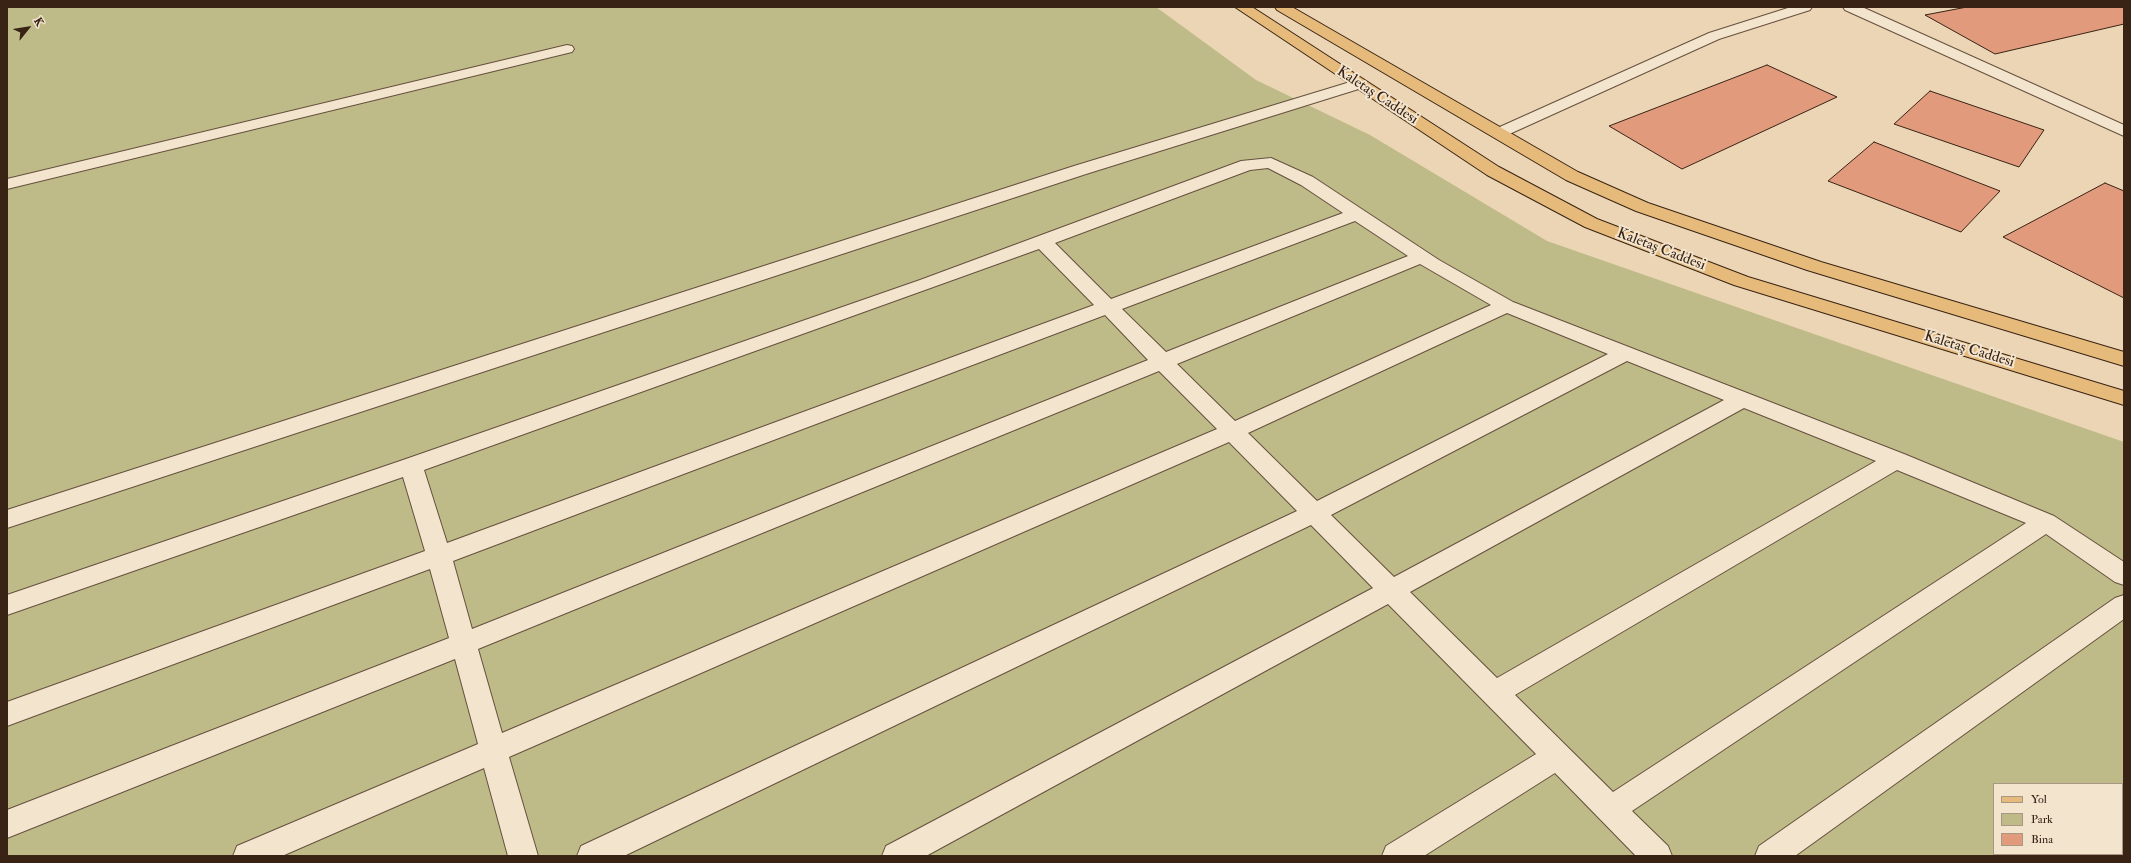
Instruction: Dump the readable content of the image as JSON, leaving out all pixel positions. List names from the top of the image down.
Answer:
{
  "streets": {
    "main road": ["Kaletaş Caddesi"]
  },
  "legend": ["Yol", "Park", "Bina"],
  "north": "top right"
}
